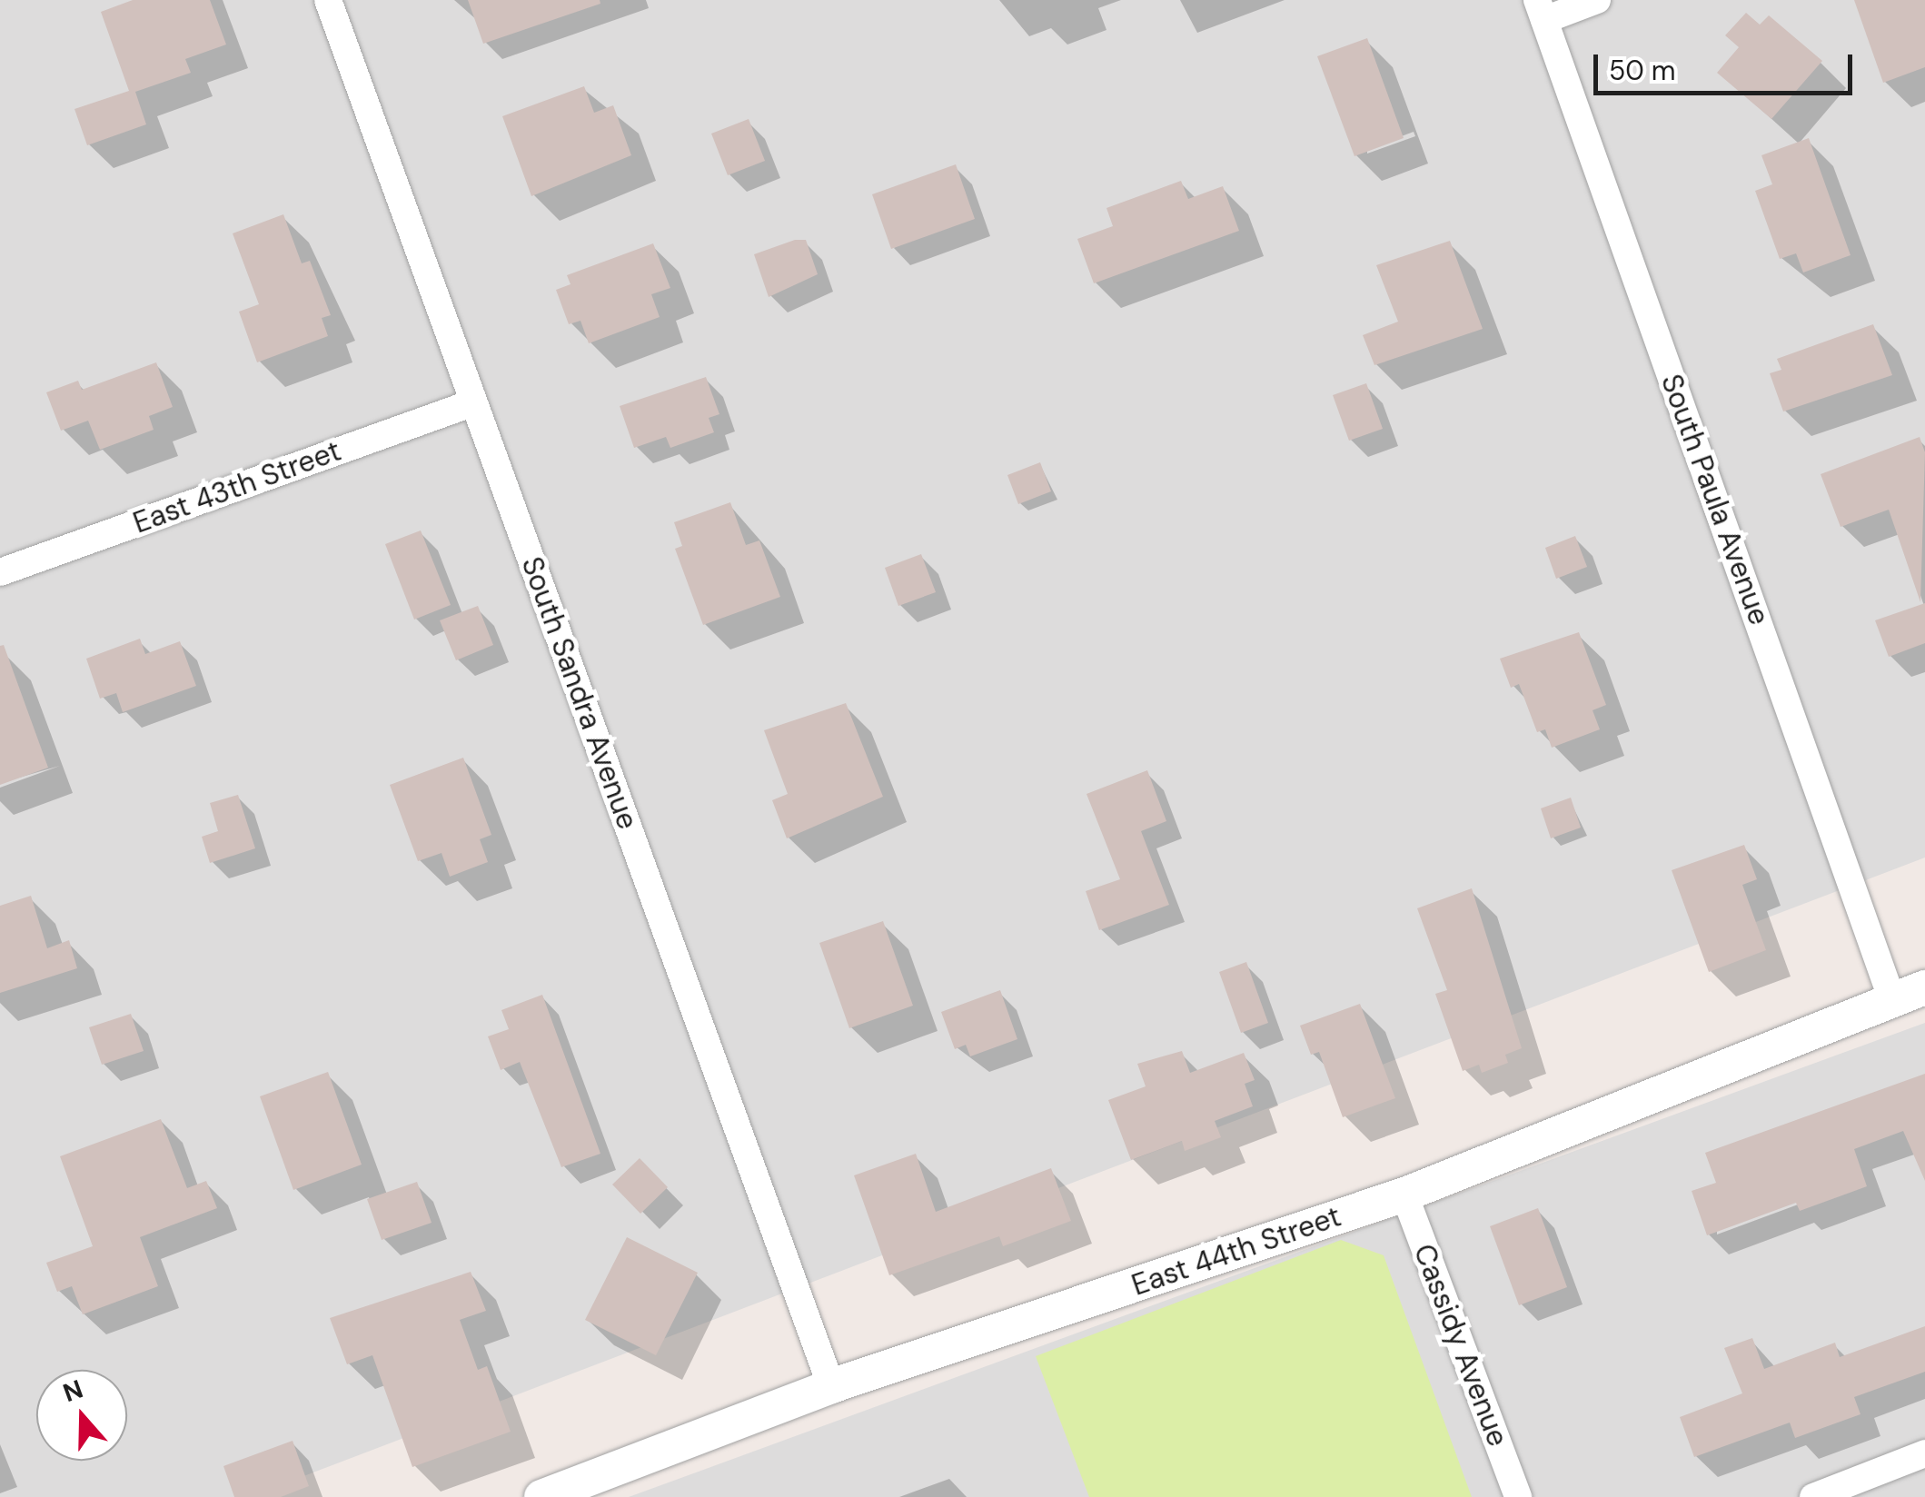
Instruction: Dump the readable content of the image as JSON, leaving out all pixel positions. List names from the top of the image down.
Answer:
{
  "streets": {
    "street": [
      "East 43th Street",
      "South Paula Avenue",
      "South Sandra Avenue",
      "East 44th Street",
      "Cassidy Avenue"
    ]
  },
  "crossings": [
    ["East 43th Street", "South Sandra Avenue"],
    ["South Paula Avenue", "East 44th Street"],
    ["South Sandra Avenue", "East 44th Street"],
    ["East 44th Street", "Cassidy Avenue"]
  ],
  "scale_bar": "50 m",
  "north": "top"
}
